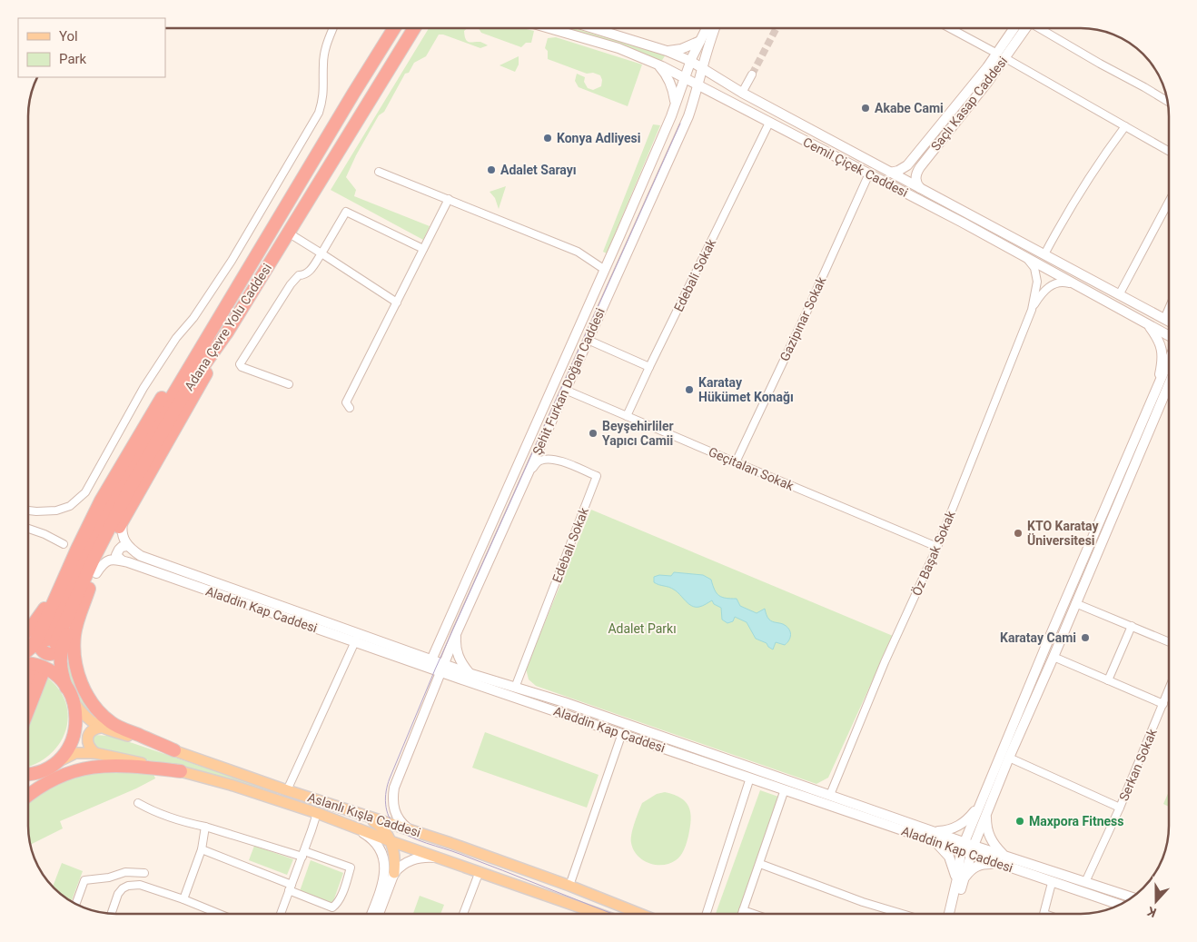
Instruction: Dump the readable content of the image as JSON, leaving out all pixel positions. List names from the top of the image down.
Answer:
{
  "streets": {
    "highway": ["Adana Çevre Yolu Caddesi"],
    "main road": ["Aslanlı Kışla Caddesi"],
    "street": [
      "Saçlı Kasap Caddesi",
      "Cemil Çiçek Caddesi",
      "Edebali Sokak",
      "Gazipınar Sokak",
      "Şehit Furkan Doğan Caddesi",
      "Geçitalan Sokak",
      "Edebalı Sokak",
      "Öz Başak Sokak",
      "Aladdin Kap Caddesi",
      "Serkan Sokak"
    ]
  },
  "crossings": [
    ["Cemil Çiçek Caddesi", "Edebali Sokak"],
    ["Cemil Çiçek Caddesi", "Gazipınar Sokak"],
    ["Cemil Çiçek Caddesi", "Şehit Furkan Doğan Caddesi"],
    ["Edebali Sokak", "Geçitalan Sokak"],
    ["Gazipınar Sokak", "Geçitalan Sokak"],
    ["Şehit Furkan Doğan Caddesi", "Geçitalan Sokak"],
    ["Şehit Furkan Doğan Caddesi", "Edebalı Sokak"],
    ["Şehit Furkan Doğan Caddesi", "Aladdin Kap Caddesi"],
    ["Şehit Furkan Doğan Caddesi", "Aslanlı Kışla Caddesi"],
    ["Geçitalan Sokak", "Öz Başak Sokak"],
    ["Edebalı Sokak", "Aladdin Kap Caddesi"],
    ["Öz Başak Sokak", "Aladdin Kap Caddesi"],
    ["Aladdin Kap Caddesi", "Serkan Sokak"]
  ],
  "parks": ["Adalet Parkı"],
  "places": [
    "Akabe Cami",
    "Konya Adliyesi",
    "Adalet Sarayı",
    "Karatay Hükümet Konağı",
    "Beyşehirliler Yapıcı Camii",
    "KTO Karatay Üniversitesi",
    "Karatay Cami",
    "Maxpora Fitness"
  ],
  "legend": ["Yol", "Park"],
  "north": "bottom"
}
